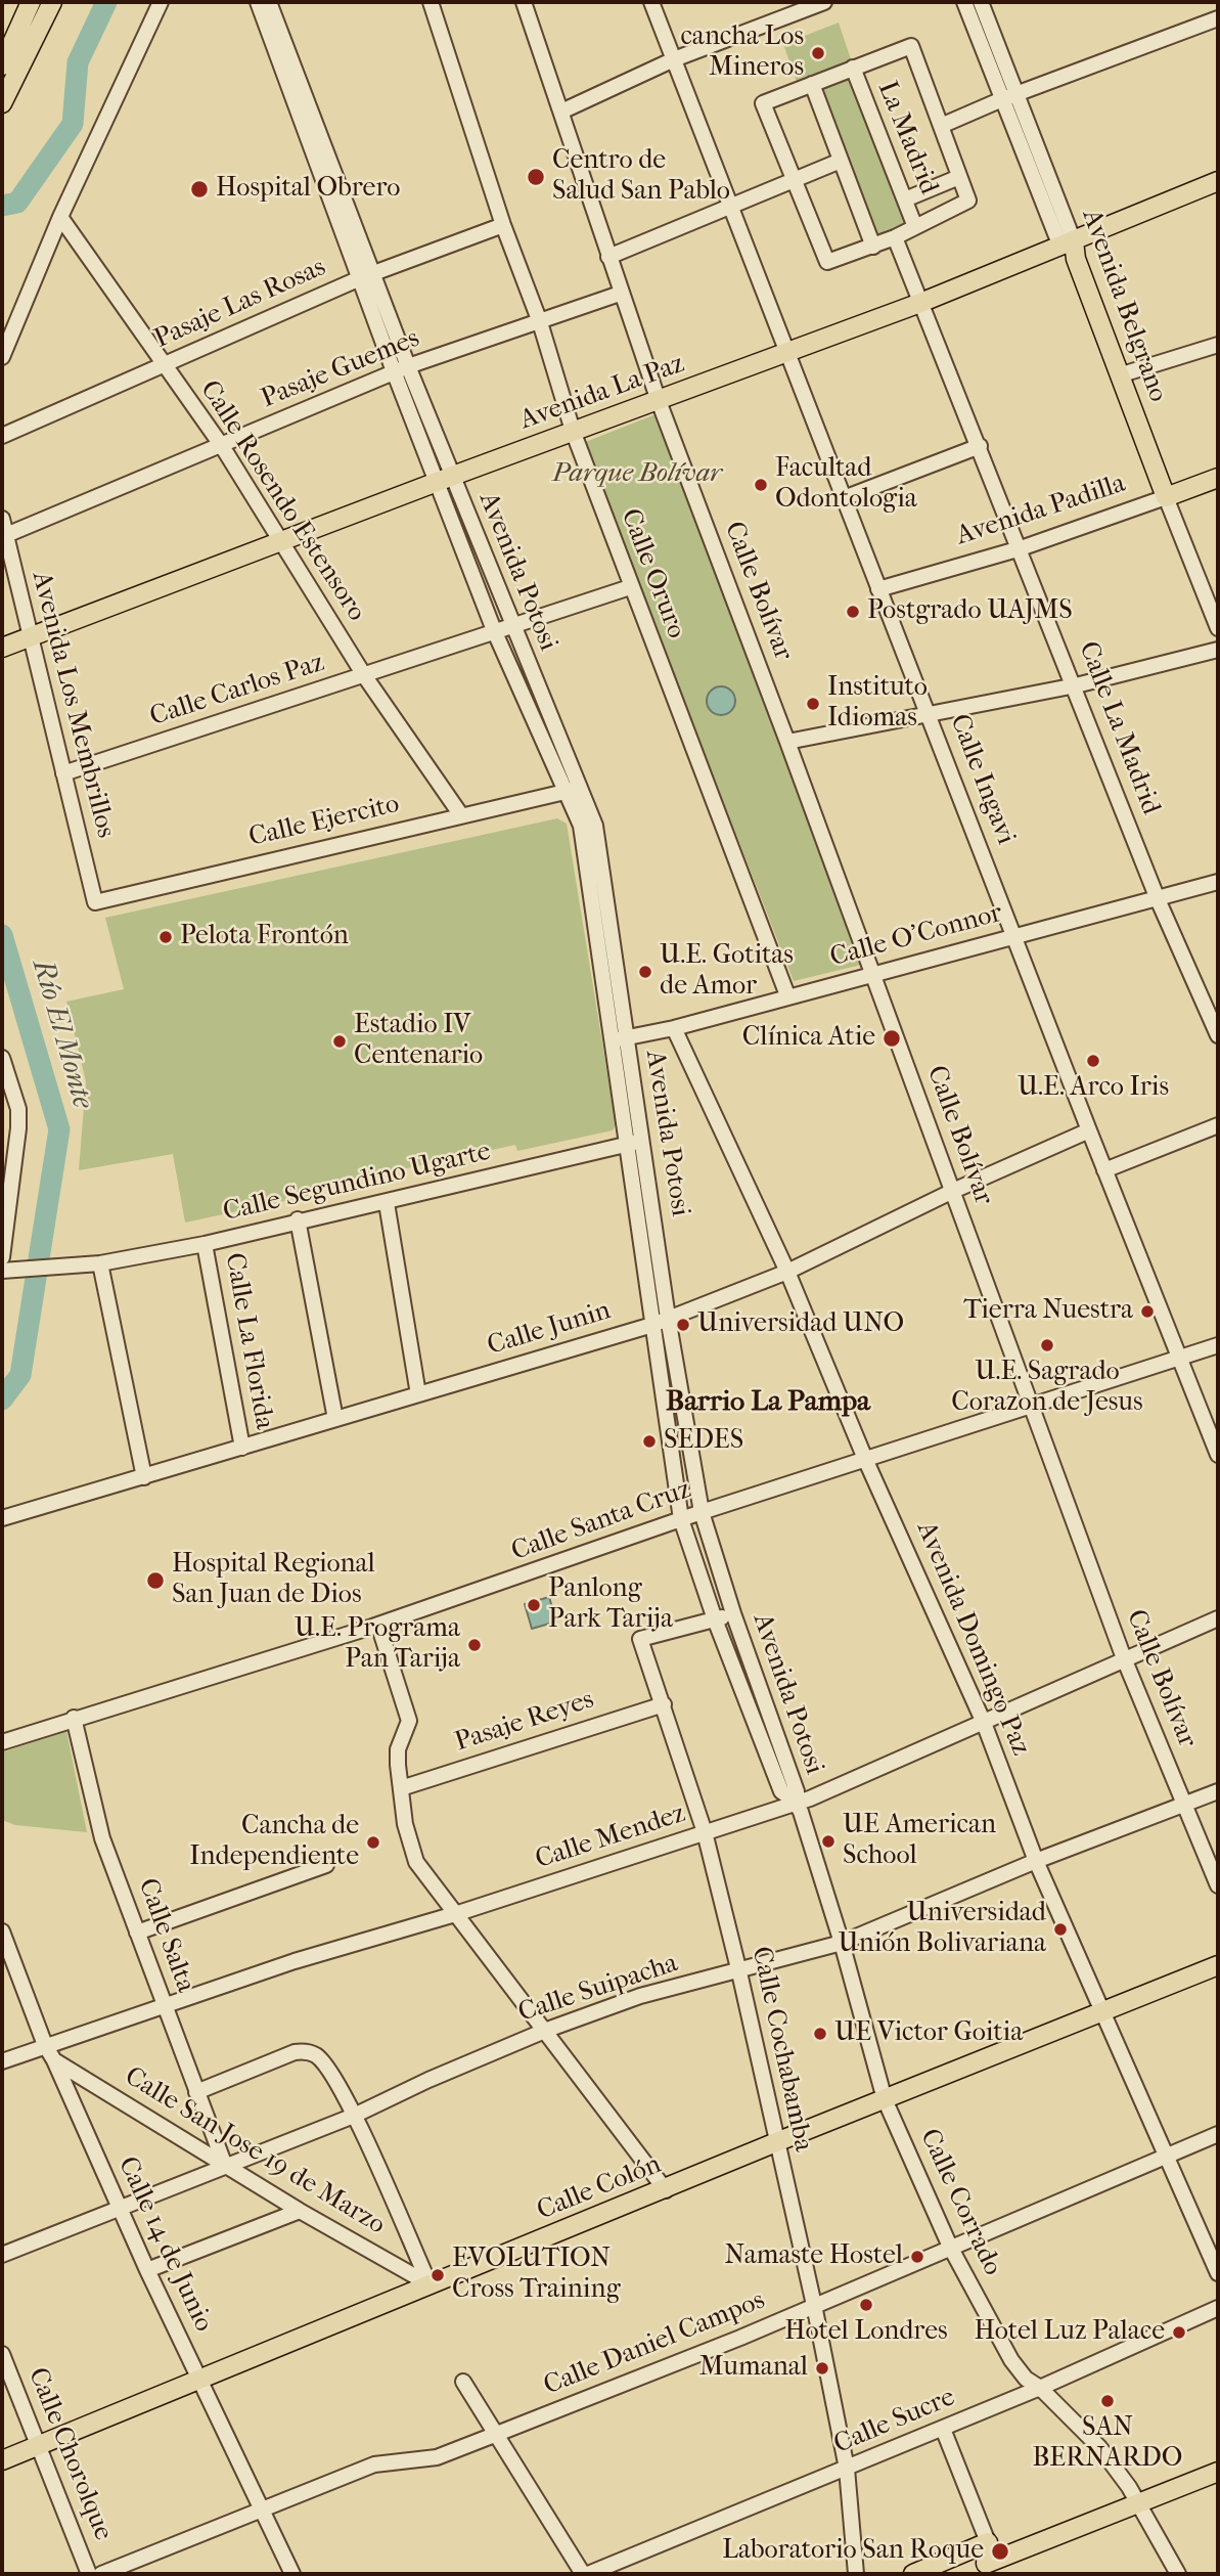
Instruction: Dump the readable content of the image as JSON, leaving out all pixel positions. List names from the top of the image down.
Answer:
{
  "streets": {
    "main road": [
      "Avenida Belgrano",
      "Avenida La Paz",
      "Avenida Padilla",
      "Calle Colón"
    ],
    "street": [
      "La Madrid",
      "Pasaje Las Rosas",
      "Pasaje Guemes",
      "Calle Rosendo Estensoro",
      "Avenida Potosi",
      "Calle Oruro",
      "Calle Bolívar",
      "Calle Carlos Paz",
      "Avenida Los Membrillos",
      "Calle La Madrid",
      "Calle Ingavi",
      "Calle Ejercito",
      "Calle O'Connor",
      "Calle Segundino Ugarte",
      "Calle Junin",
      "Calle La Florida",
      "Calle Santa Cruz",
      "Avenida Domingo Paz",
      "Pasaje Reyes",
      "Calle Mendez",
      "Calle Salta",
      "Calle Suipacha",
      "Calle Cochabamba",
      "Calle San Jose 19 de Marzo",
      "Calle Corrado",
      "Calle 14 de Junio",
      "Calle Daniel Campos",
      "Calle Sucre",
      "Calle Chorolque"
    ]
  },
  "crossings": [
    ["Pasaje Las Rosas", "Calle Rosendo Estensoro"],
    ["Pasaje Las Rosas", "Avenida Potosi"],
    ["Pasaje Las Rosas", "Calle Oruro"],
    ["Avenida Belgrano", "Avenida La Paz"],
    ["Avenida Belgrano", "Avenida Padilla"],
    ["Pasaje Guemes", "Calle Rosendo Estensoro"],
    ["Pasaje Guemes", "Avenida Potosi"],
    ["Pasaje Guemes", "Calle Oruro"],
    ["Pasaje Guemes", "Calle Bolívar"],
    ["Pasaje Guemes", "Avenida Los Membrillos"],
    ["Avenida La Paz", "Calle Rosendo Estensoro"],
    ["Avenida La Paz", "Avenida Potosi"],
    ["Avenida La Paz", "Calle Oruro"],
    ["Avenida La Paz", "Calle Bolívar"],
    ["Avenida La Paz", "Avenida Los Membrillos"],
    ["Avenida La Paz", "Calle La Madrid"],
    ["Avenida La Paz", "Calle Ingavi"],
    ["Calle Rosendo Estensoro", "Calle Carlos Paz"],
    ["Calle Rosendo Estensoro", "Calle Ejercito"],
    ["Avenida Padilla", "Calle La Madrid"],
    ["Avenida Padilla", "Calle Ingavi"],
    ["Avenida Potosi", "Calle Carlos Paz"],
    ["Avenida Potosi", "Calle Ejercito"],
    ["Avenida Potosi", "Calle O'Connor"],
    ["Avenida Potosi", "Calle Segundino Ugarte"],
    ["Avenida Potosi", "Calle Junin"],
    ["Avenida Potosi", "Calle Santa Cruz"],
    ["Avenida Potosi", "Calle Mendez"],
    ["Avenida Potosi", "Calle Cochabamba"],
    ["Avenida Potosi", "Calle Corrado"],
    ["Calle Oruro", "Calle Carlos Paz"],
    ["Calle Oruro", "Calle O'Connor"],
    ["Calle Bolívar", "Calle O'Connor"],
    ["Calle Bolívar", "Calle Junin"],
    ["Calle Bolívar", "Calle Santa Cruz"],
    ["Calle Bolívar", "Calle Mendez"],
    ["Calle Bolívar", "Calle Suipacha"],
    ["Calle Carlos Paz", "Avenida Los Membrillos"],
    ["Avenida Los Membrillos", "Calle Ejercito"],
    ["Calle La Madrid", "Calle O'Connor"],
    ["Calle Ingavi", "Calle O'Connor"],
    ["Calle Ingavi", "Calle Junin"],
    ["Calle Ingavi", "Calle Santa Cruz"],
    ["Calle O'Connor", "Avenida Domingo Paz"],
    ["Calle Segundino Ugarte", "Calle La Florida"],
    ["Calle Junin", "Calle La Florida"],
    ["Calle Junin", "Avenida Domingo Paz"],
    ["Calle Santa Cruz", "Avenida Domingo Paz"],
    ["Calle Santa Cruz", "Calle Salta"],
    ["Avenida Domingo Paz", "Calle Mendez"],
    ["Avenida Domingo Paz", "Calle Suipacha"],
    ["Avenida Domingo Paz", "Calle Colón"],
    ["Avenida Domingo Paz", "Calle Daniel Campos"],
    ["Pasaje Reyes", "Calle Cochabamba"],
    ["Calle Mendez", "Calle Salta"],
    ["Calle Mendez", "Calle Cochabamba"],
    ["Calle Mendez", "Calle Corrado"],
    ["Calle Mendez", "Calle 14 de Junio"],
    ["Calle Salta", "Calle Suipacha"],
    ["Calle Salta", "Calle San Jose 19 de Marzo"],
    ["Calle Suipacha", "Calle Cochabamba"],
    ["Calle Suipacha", "Calle San Jose 19 de Marzo"],
    ["Calle Suipacha", "Calle Corrado"],
    ["Calle Suipacha", "Calle 14 de Junio"],
    ["Calle Cochabamba", "Calle Colón"],
    ["Calle Cochabamba", "Calle Daniel Campos"],
    ["Calle Cochabamba", "Calle Sucre"],
    ["Calle San Jose 19 de Marzo", "Calle Colón"],
    ["Calle San Jose 19 de Marzo", "Calle 14 de Junio"],
    ["Calle Colón", "Calle Corrado"],
    ["Calle Colón", "Calle 14 de Junio"],
    ["Calle Colón", "Calle Chorolque"],
    ["Calle Corrado", "Calle Daniel Campos"],
    ["Calle Corrado", "Calle Sucre"],
    ["Calle 14 de Junio", "Calle Daniel Campos"]
  ],
  "districts": ["Barrio La Pampa"],
  "water": ["Río El Monte"],
  "parks": ["Parque Bolívar"],
  "places": [
    "cancha Los Mineros",
    "Centro de Salud San Pablo",
    "Hospital Obrero",
    "Facultad Odontologia",
    "Postgrado UAJMS",
    "Instituto Idiomas",
    "Pelota Frontón",
    "U.E. Gotitas de Amor",
    "Clínica Atie",
    "Estadio IV Centenario",
    "U.E. Arco Iris",
    "Tierra Nuestra",
    "Universidad UNO",
    "U.E. Sagrado Corazon de Jesus",
    "SEDES",
    "Hospital Regional San Juan de Dios",
    "Panlong Park Tarija",
    "U.E. Programa Pan Tarija",
    "UE American School",
    "Cancha de Independiente",
    "Universidad Unión Bolivariana",
    "UE Victor Goitia",
    "Namaste Hostel",
    "EVOLUTION Cross Training",
    "Hotel Londres",
    "Hotel Luz Palace",
    "Mumanal",
    "SAN BERNARDO",
    "Laboratorio San Roque"
  ]
}
